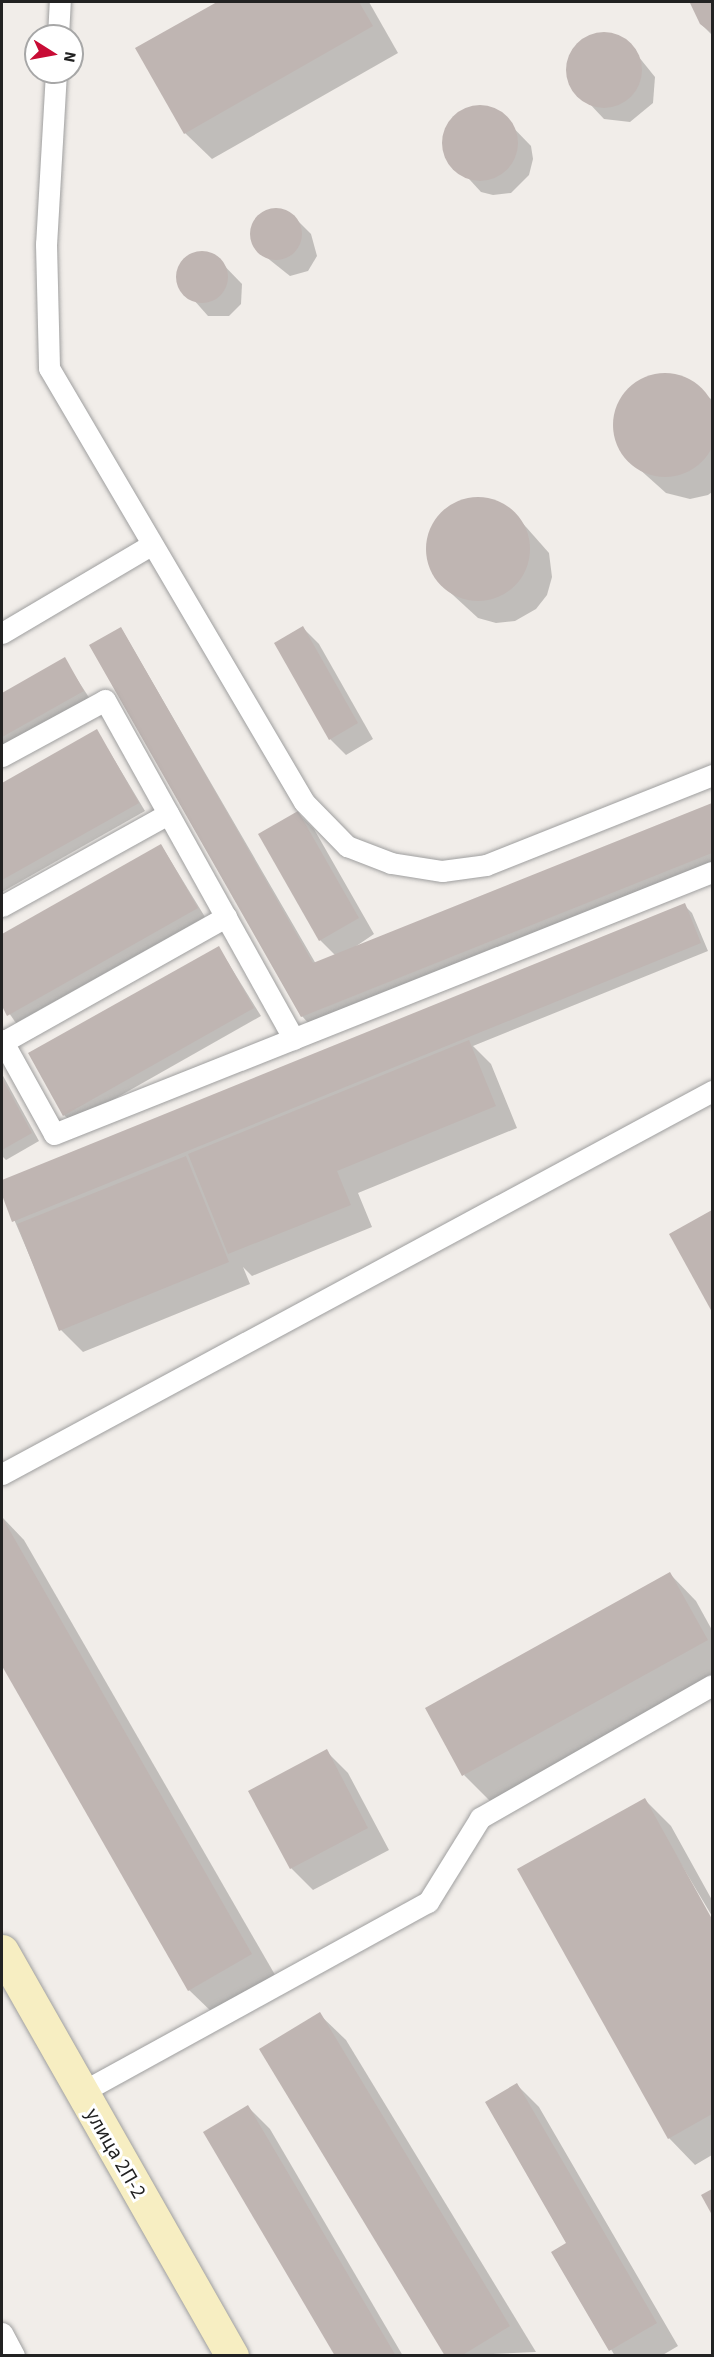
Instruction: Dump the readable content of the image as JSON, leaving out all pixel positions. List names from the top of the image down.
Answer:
{
  "streets": {
    "main road": ["улица 2П-2"]
  },
  "north": "right"
}
